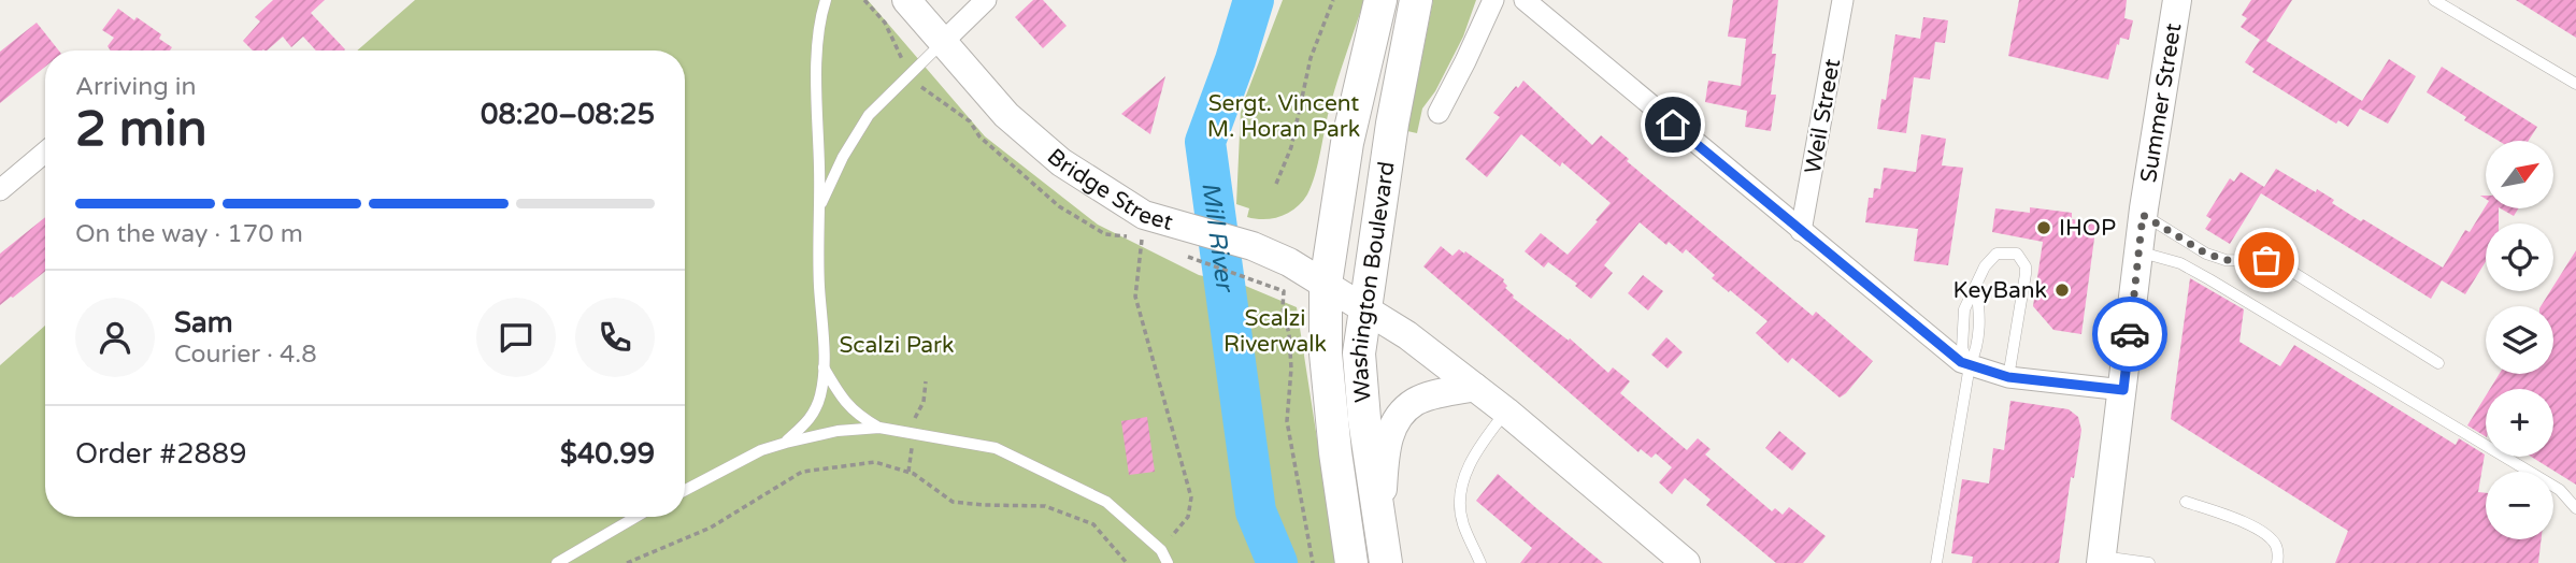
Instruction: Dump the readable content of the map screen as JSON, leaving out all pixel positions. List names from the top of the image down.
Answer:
{
  "streets": {
    "main road": ["Summer Street", "Bridge Street", "Washington Boulevard"],
    "street": ["Weil Street"]
  },
  "crossings": [
    ["Bridge Street", "Washington Boulevard"]
  ],
  "water": ["Mill River"],
  "parks": ["Sergt. Vincent M. Horan Park", "Scalzi Riverwalk", "Scalzi Park"],
  "places": ["IHOP", "KeyBank"],
  "north": "top right",
  "page": {
    "heading": ["2 min", "Arriving in", "08:20–08:25"],
    "panel": [
      "Sam",
      "Courier · 4.8",
      "Order #2889",
      "$40.99"
    ],
    "map_buttons": ["+", "−"],
    "bar": "On the way · 170 m"
  }
}
